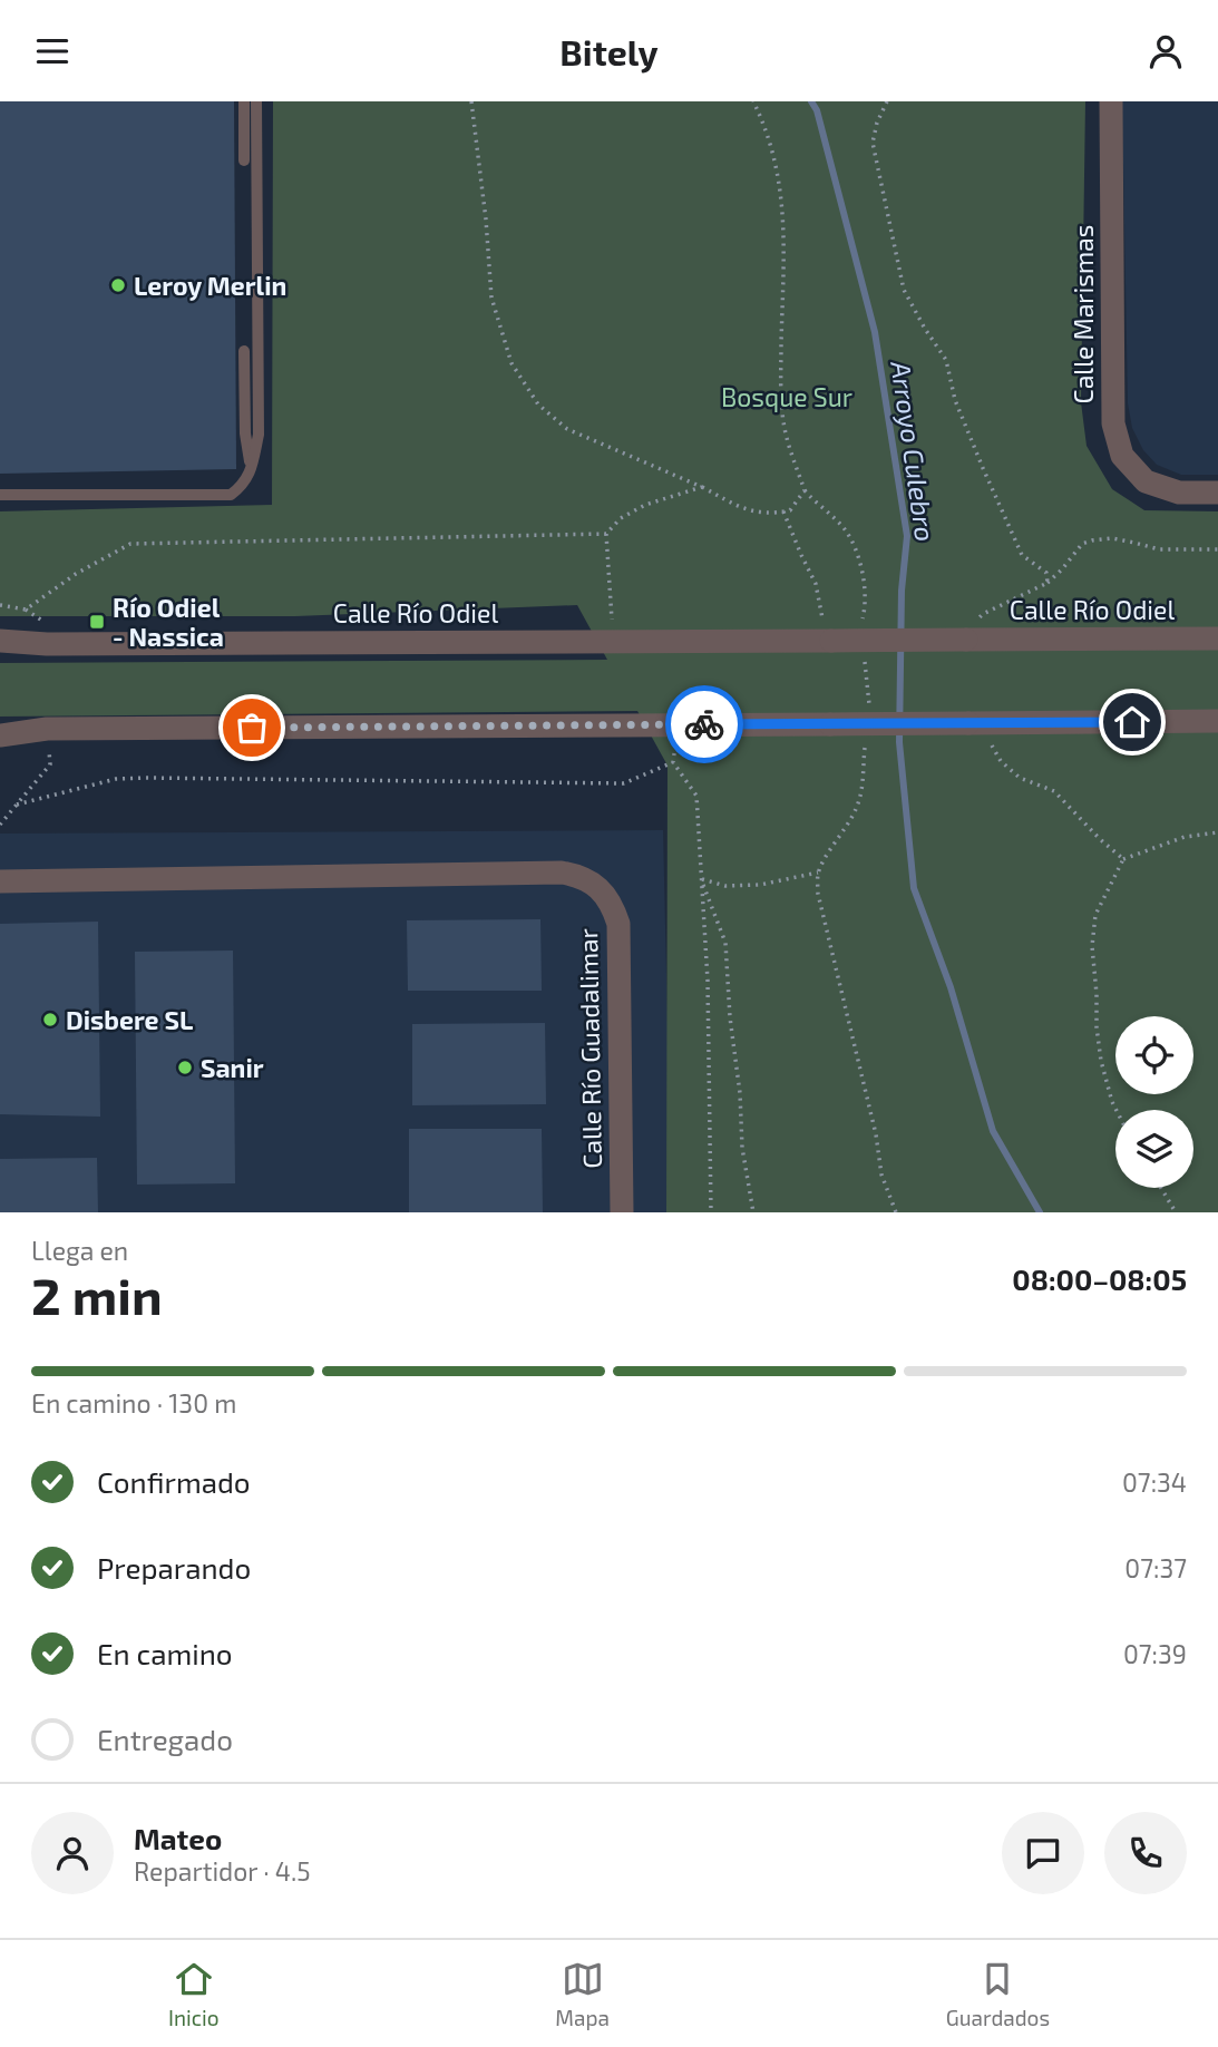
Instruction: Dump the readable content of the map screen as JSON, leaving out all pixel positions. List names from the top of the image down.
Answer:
{
  "streets": {
    "street": ["Calle Marismas", "Calle Río Odiel", "Calle Río Guadalimar"]
  },
  "water": ["Arroyo Culebro"],
  "parks": ["Bosque Sur"],
  "places": {
    "other": ["Leroy Merlin", "Disbere SL", "Sanir"],
    "transit": ["Río Odiel - Nassica"]
  },
  "page": {
    "header": "Bitely",
    "heading": ["2 min", "Llega en", "08:00–08:05"],
    "panel": ["Mateo", "Repartidor · 4.5"],
    "bar": "En camino · 130 m",
    "list": [
      ["Confirmado", "07:34"],
      ["Preparando", "07:37"],
      ["En camino", "07:39"],
      "Entregado"
    ],
    "tabs": ["Inicio", "Mapa", "Guardados"]
  }
}
